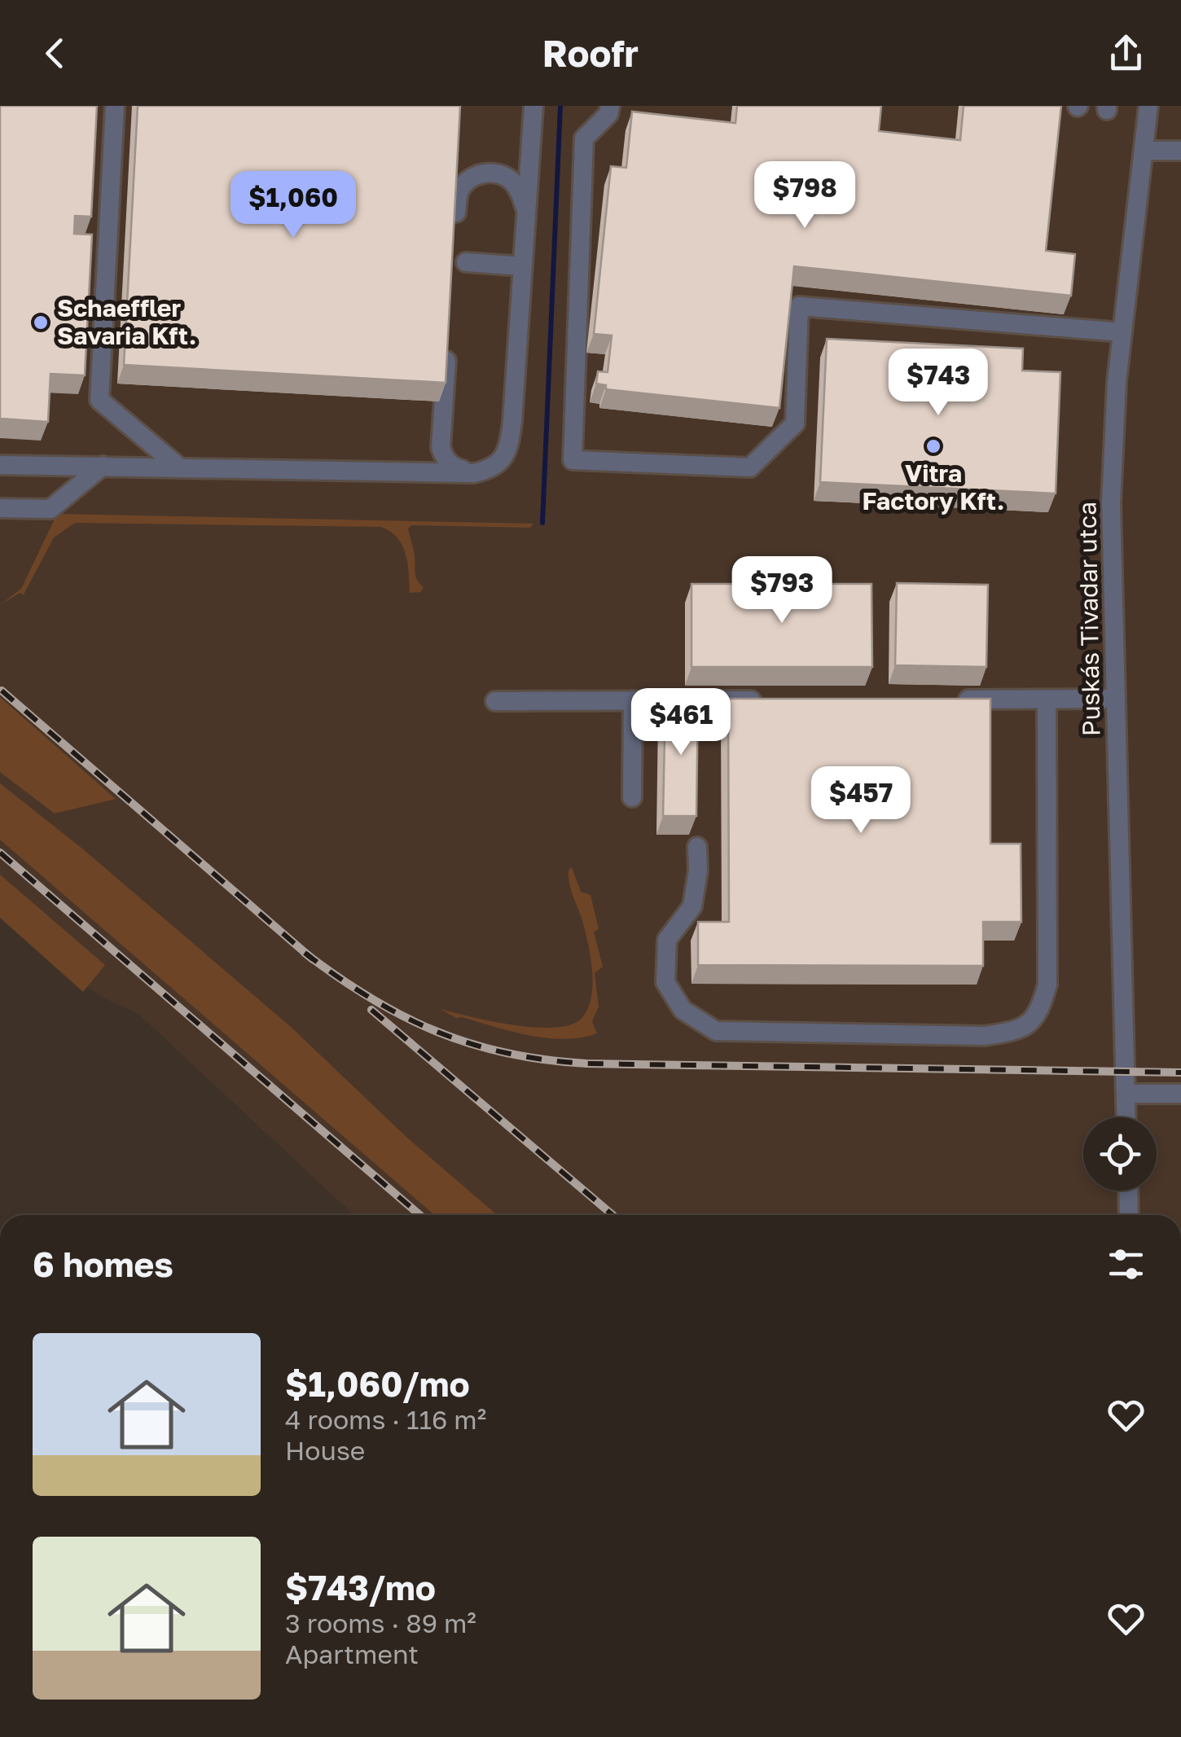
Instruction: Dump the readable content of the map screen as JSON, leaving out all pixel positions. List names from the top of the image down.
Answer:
{
  "streets": {
    "street": ["Puskás Tivadar utca"]
  },
  "places": ["Schaeffler Savaria Kft.", "Vitra Factory Kft."],
  "page": {
    "header": "Roofr",
    "price": [
      "$798",
      "$1,060",
      "$743",
      "$793",
      "$461",
      "$457"
    ],
    "heading": "6 homes",
    "list": [
      {
        "name": "$1,060/mo",
        "note": "4 rooms · 116 m² · House"
      },
      {
        "name": "$743/mo",
        "note": "3 rooms · 89 m² · Apartment"
      }
    ]
  }
}
